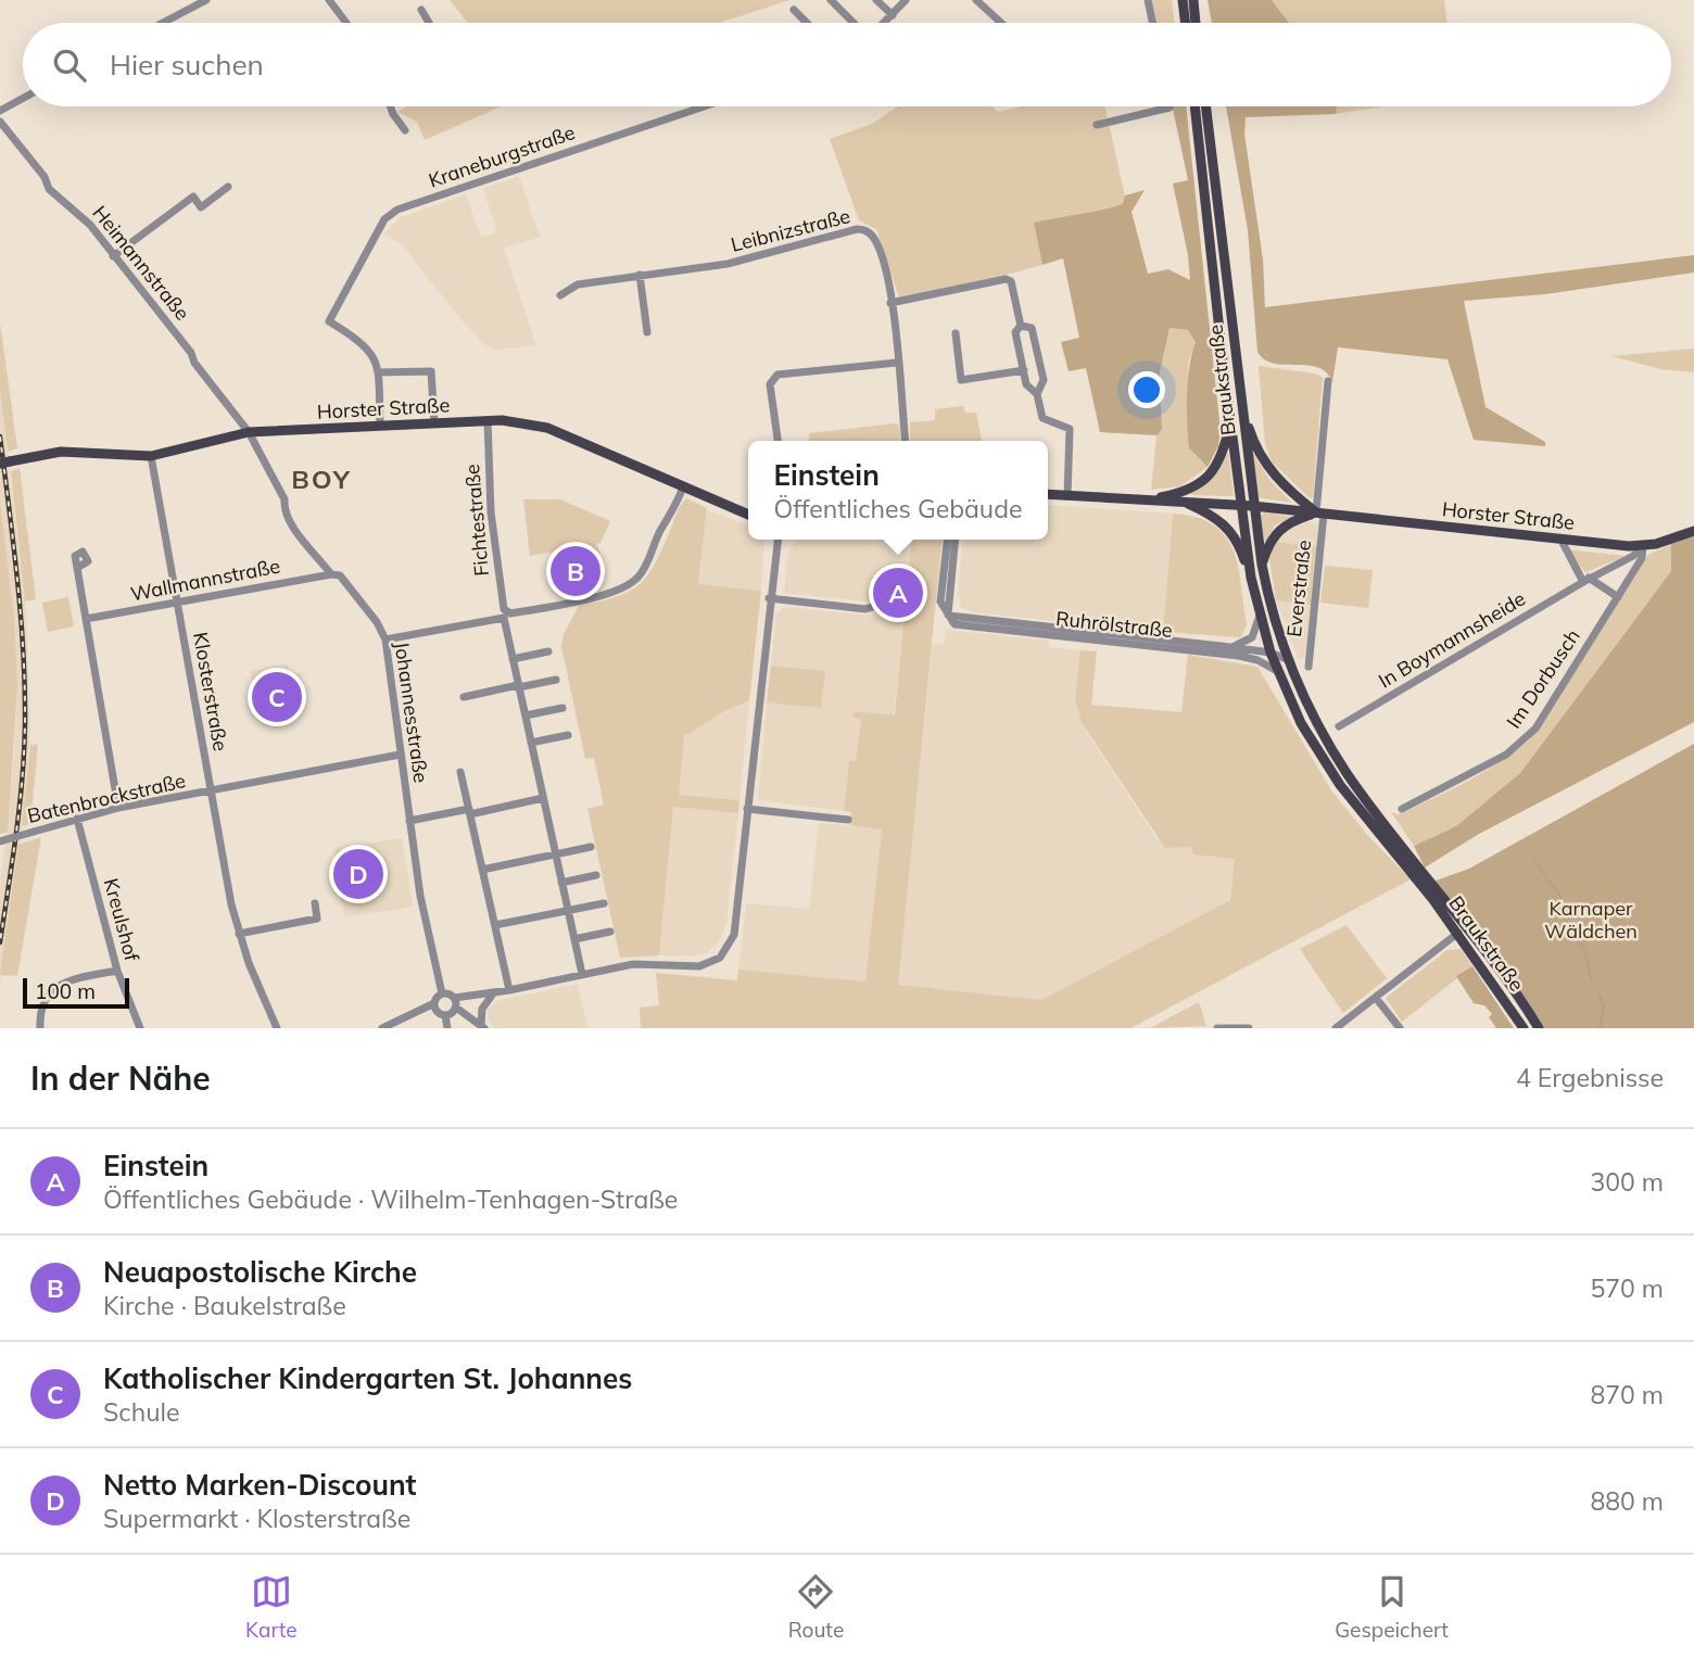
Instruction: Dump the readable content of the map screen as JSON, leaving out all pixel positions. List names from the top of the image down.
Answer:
{
  "streets": {
    "main road": ["Braukstraße", "Horster Straße"],
    "street": [
      "Kraneburgstraße",
      "Leibnizstraße",
      "Heimannstraße",
      "Fichtestraße",
      "Wallmannstraße",
      "Everstraße",
      "Ruhrölstraße",
      "In Boymannsheide",
      "Im Dorbusch",
      "Klosterstraße",
      "Johannesstraße",
      "Batenbrockstraße",
      "Kreulshof"
    ]
  },
  "crossings": [
    ["Heimannstraße", "Horster Straße"],
    ["Heimannstraße", "Johannesstraße"],
    ["Braukstraße", "Horster Straße"],
    ["Braukstraße", "Ruhrölstraße"],
    ["Horster Straße", "Fichtestraße"],
    ["Horster Straße", "Everstraße"],
    ["Horster Straße", "In Boymannsheide"],
    ["Horster Straße", "Im Dorbusch"],
    ["Horster Straße", "Klosterstraße"],
    ["Horster Straße", "Johannesstraße"],
    ["Wallmannstraße", "Klosterstraße"],
    ["Wallmannstraße", "Johannesstraße"],
    ["In Boymannsheide", "Im Dorbusch"],
    ["Klosterstraße", "Batenbrockstraße"],
    ["Johannesstraße", "Batenbrockstraße"],
    ["Batenbrockstraße", "Kreulshof"]
  ],
  "districts": ["BOY"],
  "parks": ["Karnaper Wäldchen"],
  "scale_bar": "100 m",
  "page": {
    "search": "Hier suchen",
    "popup": ["Einstein", "Öffentliches Gebäude"],
    "pins": [
      "B",
      "A",
      "C",
      "D"
    ],
    "scale": "100 m",
    "heading": ["In der Nähe", "4 Ergebnisse"],
    "list": [
      {
        "mark": "A",
        "name": "Einstein",
        "note": "Öffentliches Gebäude · Wilhelm-Tenhagen-Straße",
        "value": "300 m"
      },
      {
        "mark": "B",
        "name": "Neuapostolische Kirche",
        "note": "Kirche · Baukelstraße",
        "value": "570 m"
      },
      {
        "mark": "C",
        "name": "Katholischer Kindergarten St. Johannes",
        "note": "Schule",
        "value": "870 m"
      },
      {
        "mark": "D",
        "name": "Netto Marken-Discount",
        "note": "Supermarkt · Klosterstraße",
        "value": "880 m"
      }
    ],
    "nav": ["Karte", "Route", "Gespeichert"]
  }
}
